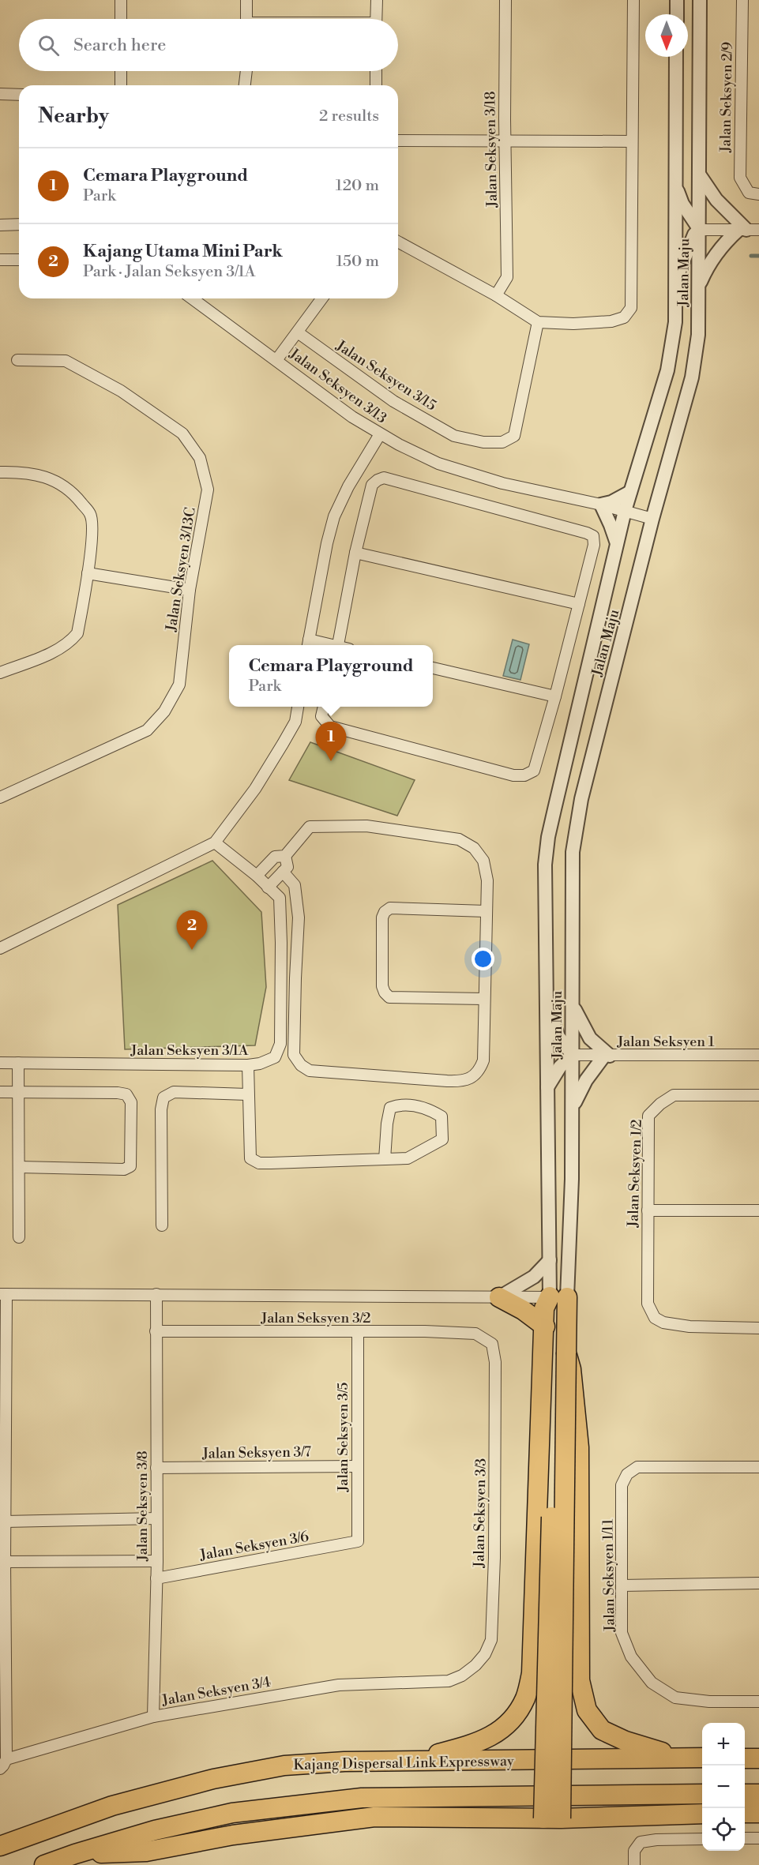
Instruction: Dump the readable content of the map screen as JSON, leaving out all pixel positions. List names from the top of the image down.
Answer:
{
  "streets": {
    "highway": ["Kajang Dispersal Link Expressway"],
    "street": [
      "Jalan Seksyen 2/9",
      "Jalan Seksyen 3/18",
      "Jalan Maju",
      "Jalan Seksyen 3/15",
      "Jalan Seksyen 3/13",
      "Jalan Seksyen 3/13C",
      "Jalan Seksyen 1",
      "Jalan Seksyen 3/1A",
      "Jalan Seksyen 1/2",
      "Jalan Seksyen 3/2",
      "Jalan Seksyen 3/5",
      "Jalan Seksyen 3/7",
      "Jalan Seksyen 3/8",
      "Jalan Seksyen 3/3",
      "Jalan Seksyen 3/6",
      "Jalan Seksyen 1/11",
      "Jalan Seksyen 3/4"
    ]
  },
  "crossings": [
    ["Jalan Maju", "Jalan Seksyen 3/13"],
    ["Jalan Maju", "Jalan Seksyen 1"],
    ["Jalan Seksyen 3/2", "Jalan Seksyen 3/5"],
    ["Jalan Seksyen 3/2", "Jalan Seksyen 3/8"],
    ["Jalan Seksyen 3/2", "Jalan Seksyen 3/3"],
    ["Jalan Seksyen 3/5", "Jalan Seksyen 3/7"],
    ["Jalan Seksyen 3/5", "Jalan Seksyen 3/6"],
    ["Jalan Seksyen 3/7", "Jalan Seksyen 3/8"],
    ["Jalan Seksyen 3/8", "Jalan Seksyen 3/6"],
    ["Jalan Seksyen 3/8", "Jalan Seksyen 3/4"],
    ["Jalan Seksyen 3/3", "Jalan Seksyen 3/4"]
  ],
  "north": "bottom",
  "page": {
    "search": "Search here",
    "heading": ["Nearby", "2 results"],
    "list": [
      {
        "mark": "1",
        "name": "Cemara Playground",
        "note": "Park",
        "value": "120 m"
      },
      {
        "mark": "2",
        "name": "Kajang Utama Mini Park",
        "note": "Park · Jalan Seksyen 3/1A",
        "value": "150 m"
      }
    ],
    "popup": ["Cemara Playground", "Park"],
    "pins": ["1", "2"],
    "map_buttons": ["+", "−"]
  }
}
